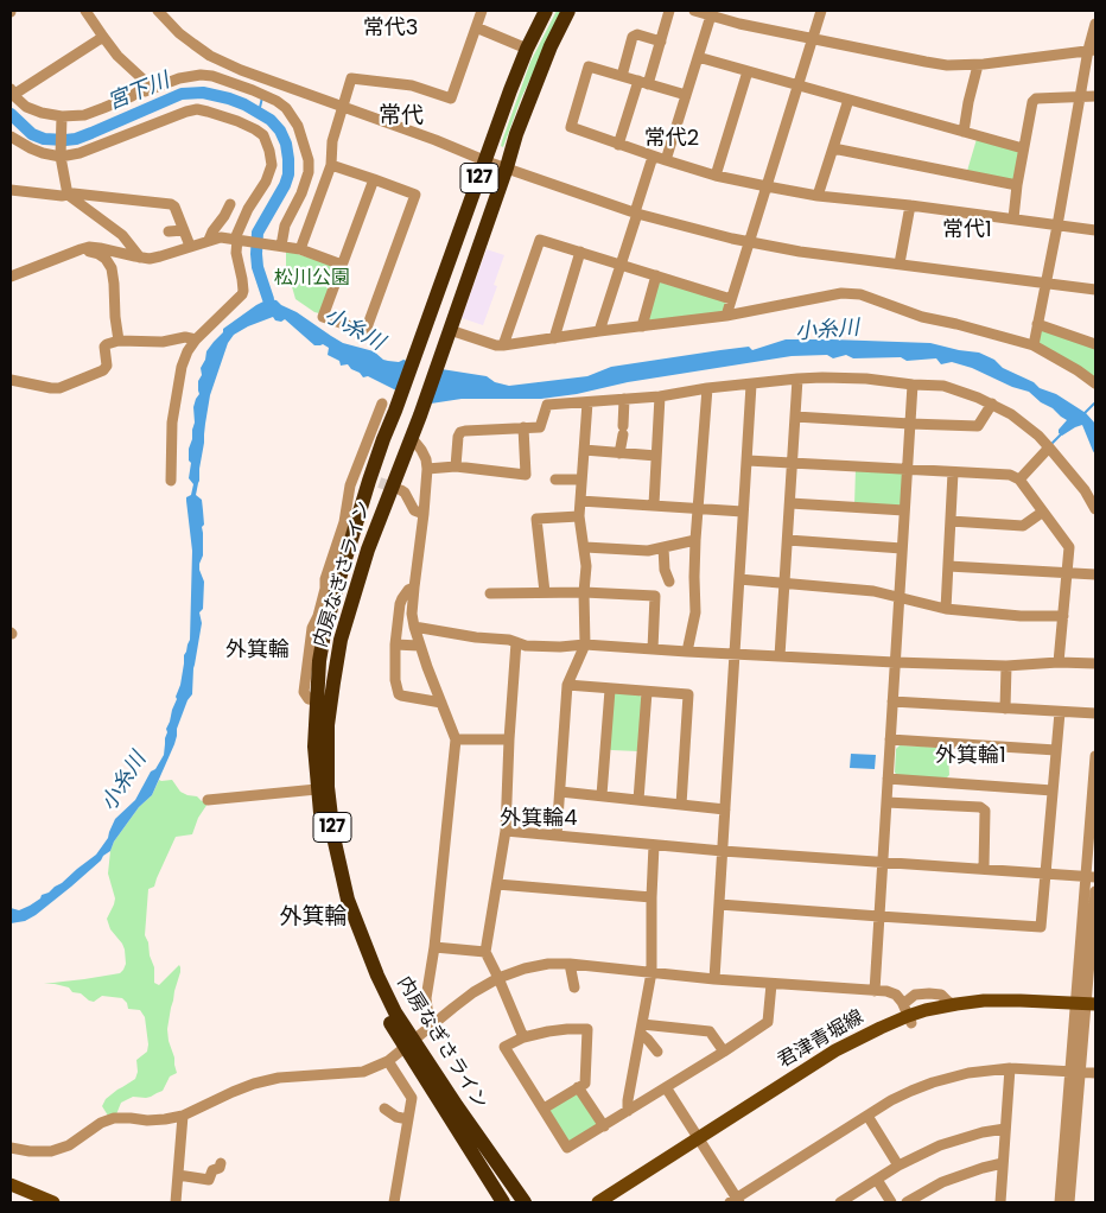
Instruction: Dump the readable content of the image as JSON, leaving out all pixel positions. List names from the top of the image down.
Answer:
{
  "streets": {
    "highway": ["127", "内房なぎさライン"],
    "main road": ["君津青堀線"]
  },
  "districts": [
    "常代3",
    "常代",
    "常代2",
    "常代1",
    "外箕輪",
    "外箕輪1",
    "外箕輪4",
    "外箕輪"
  ],
  "water": ["宮下川", "小糸川"],
  "parks": ["松川公園"]
}
